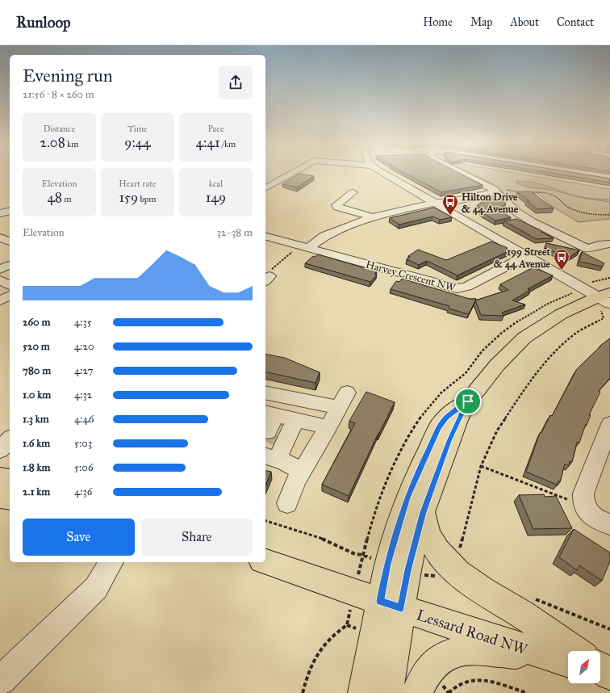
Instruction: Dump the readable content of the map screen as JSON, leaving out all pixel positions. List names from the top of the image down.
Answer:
{
  "streets": {
    "main road": ["Lessard Road NW"],
    "street": ["Harvey Crescent NW"]
  },
  "places": {
    "bus stop": ["Hilton Drive & 44 Avenue", "199 Street & 44 Avenue"]
  },
  "north": "top right",
  "page": {
    "header": "Runloop",
    "nav": [
      "Home",
      "Map",
      "About",
      "Contact"
    ],
    "heading": ["Evening run", "21:56 · 8 × 260 m"],
    "stats": [
      ["Distance", "2.08 km"],
      ["Time", "9:44"],
      ["Pace", "4:41 /km"],
      ["Elevation", "48 m"],
      ["Heart rate", "159 bpm"],
      ["kcal", "149"]
    ],
    "chart": ["Elevation", "32–38 m"],
    "list": [
      {
        "name": "260 m",
        "note": "4:35"
      },
      {
        "name": "520 m",
        "note": "4:20"
      },
      {
        "name": "780 m",
        "note": "4:27"
      },
      {
        "name": "1.0 km",
        "note": "4:32"
      },
      {
        "name": "1.3 km",
        "note": "4:46"
      },
      {
        "name": "1.6 km",
        "note": "5:03"
      },
      {
        "name": "1.8 km",
        "note": "5:06"
      },
      {
        "name": "2.1 km",
        "note": "4:36"
      }
    ],
    "buttons": ["Save", "Share"]
  }
}
